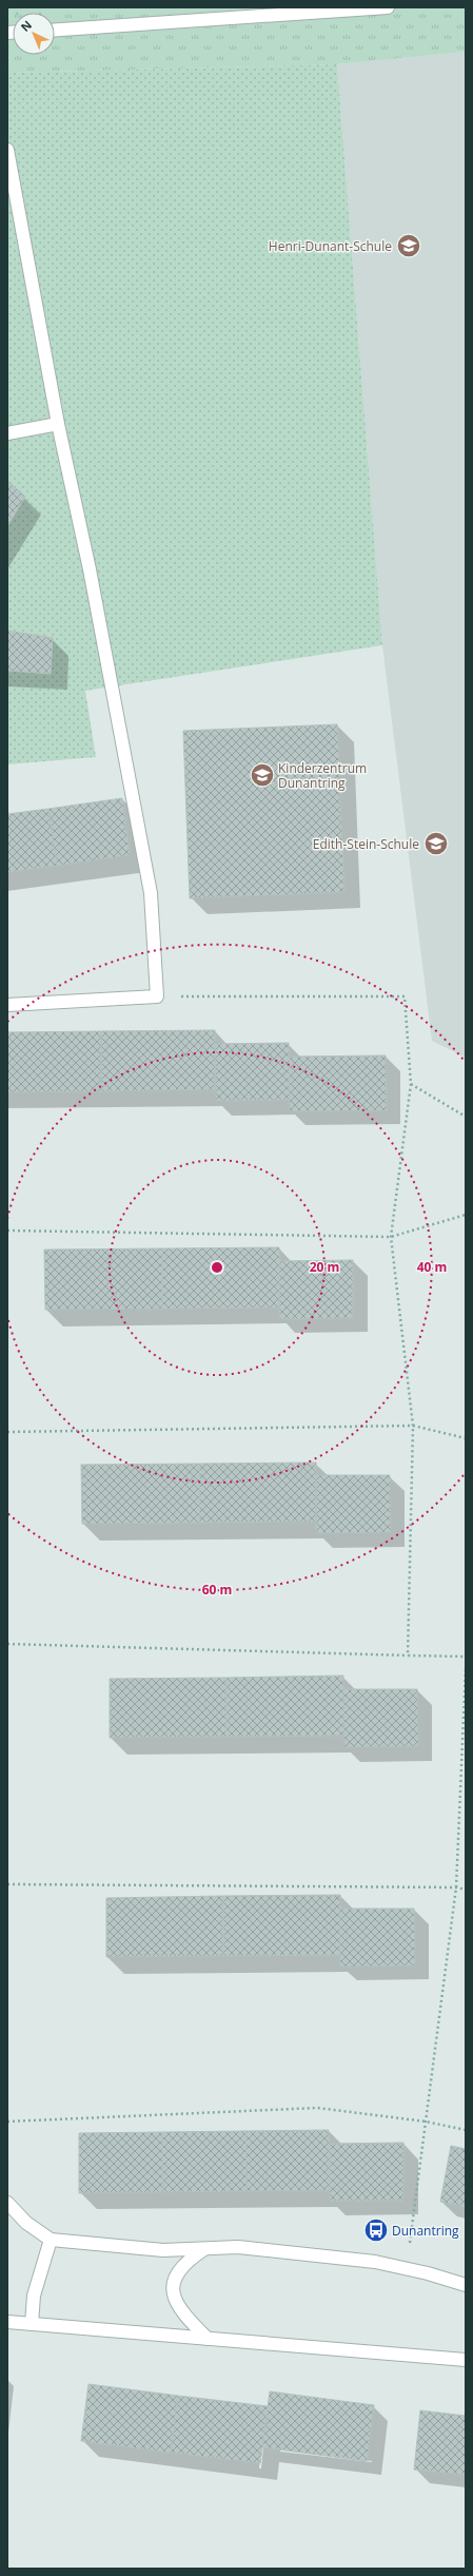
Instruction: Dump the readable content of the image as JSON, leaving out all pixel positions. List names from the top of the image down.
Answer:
{
  "places": {
    "school or university": ["Henri-Dunant-Schule", "Kinderzentrum Dunantring", "Edith-Stein-Schule"],
    "bus stop": ["Dunantring"]
  },
  "north": "top left",
  "rings": ["20 m", "40 m", "60 m"]
}
